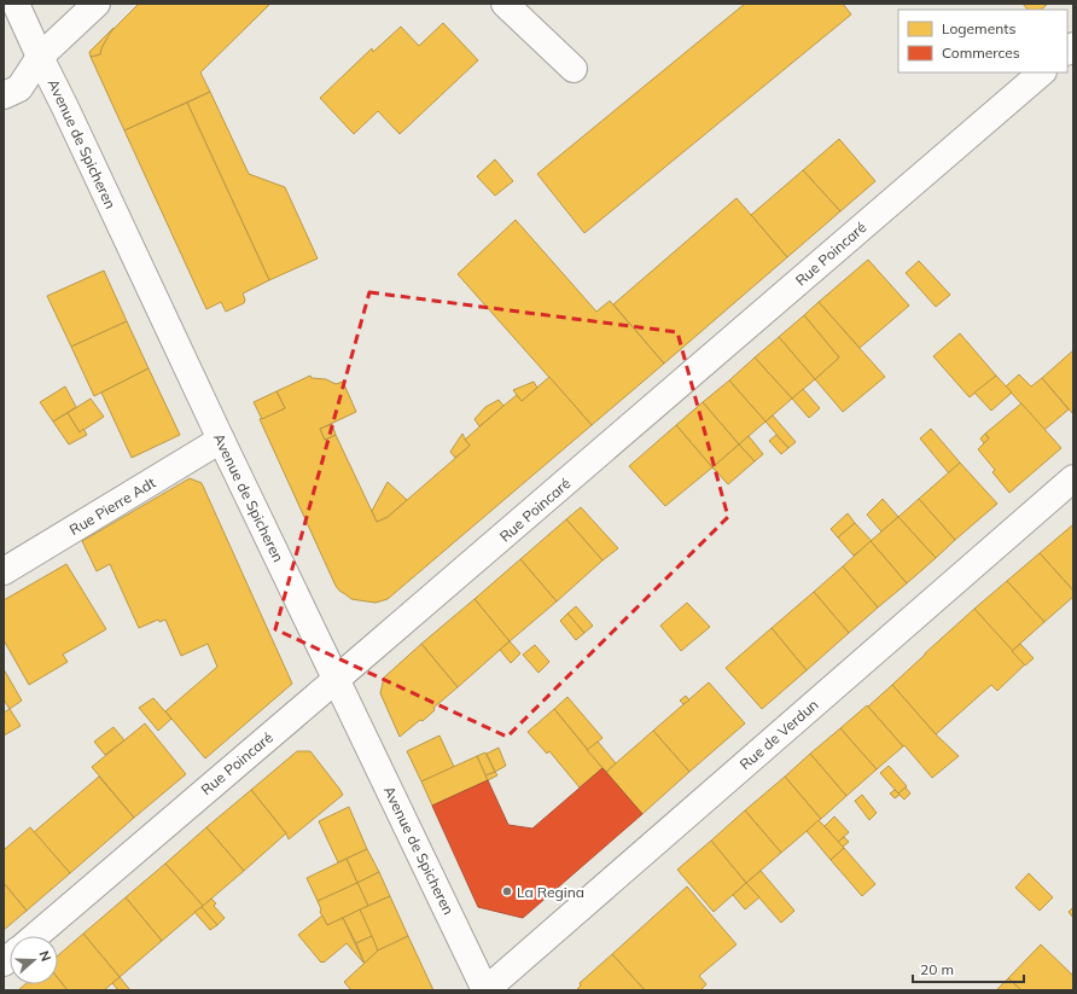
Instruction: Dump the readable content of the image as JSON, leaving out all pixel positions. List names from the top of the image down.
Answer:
{
  "streets": {
    "street": [
      "Avenue de Spicheren",
      "Rue Poincaré",
      "Rue Pierre Adt",
      "Rue de Verdun"
    ]
  },
  "crossings": [
    ["Avenue de Spicheren", "Rue Poincaré"],
    ["Avenue de Spicheren", "Rue Pierre Adt"],
    ["Avenue de Spicheren", "Rue de Verdun"]
  ],
  "places": ["La Regina"],
  "legend": ["Logements", "Commerces"],
  "scale_bar": "20 m",
  "north": "right"
}
